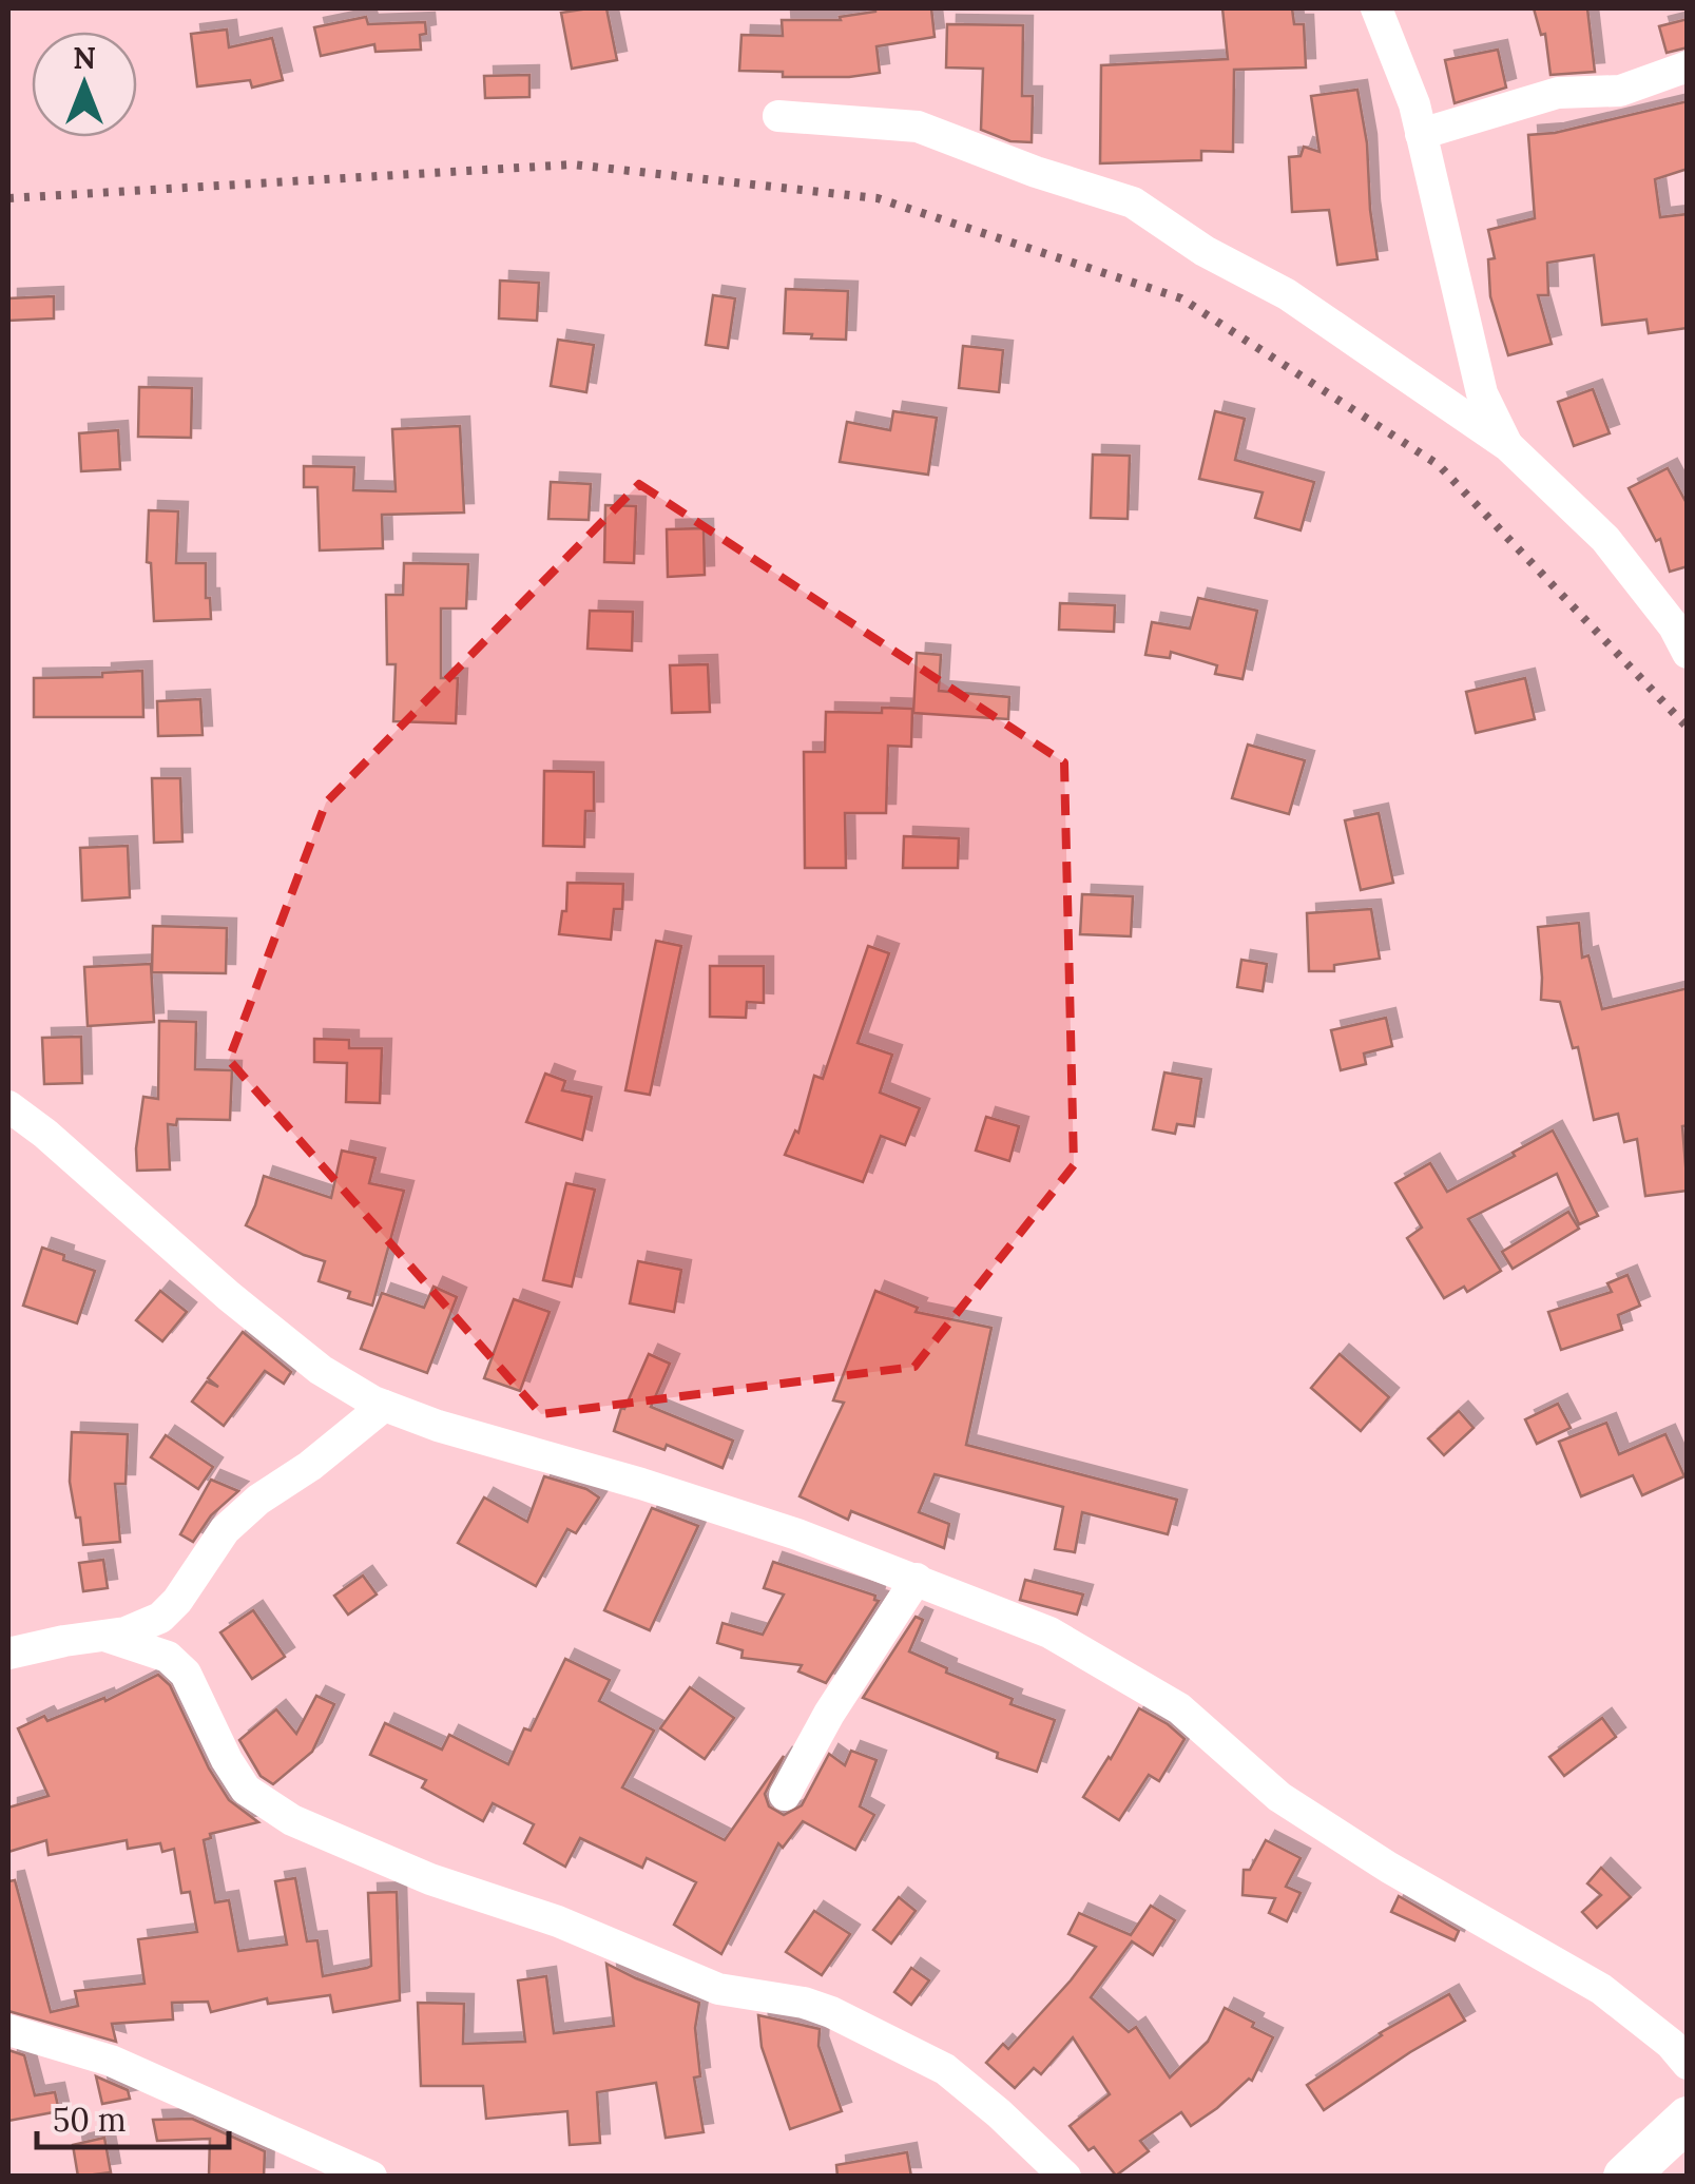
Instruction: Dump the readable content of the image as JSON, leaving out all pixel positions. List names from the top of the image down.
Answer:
{
  "scale_bar": "50 m",
  "north": "top"
}
